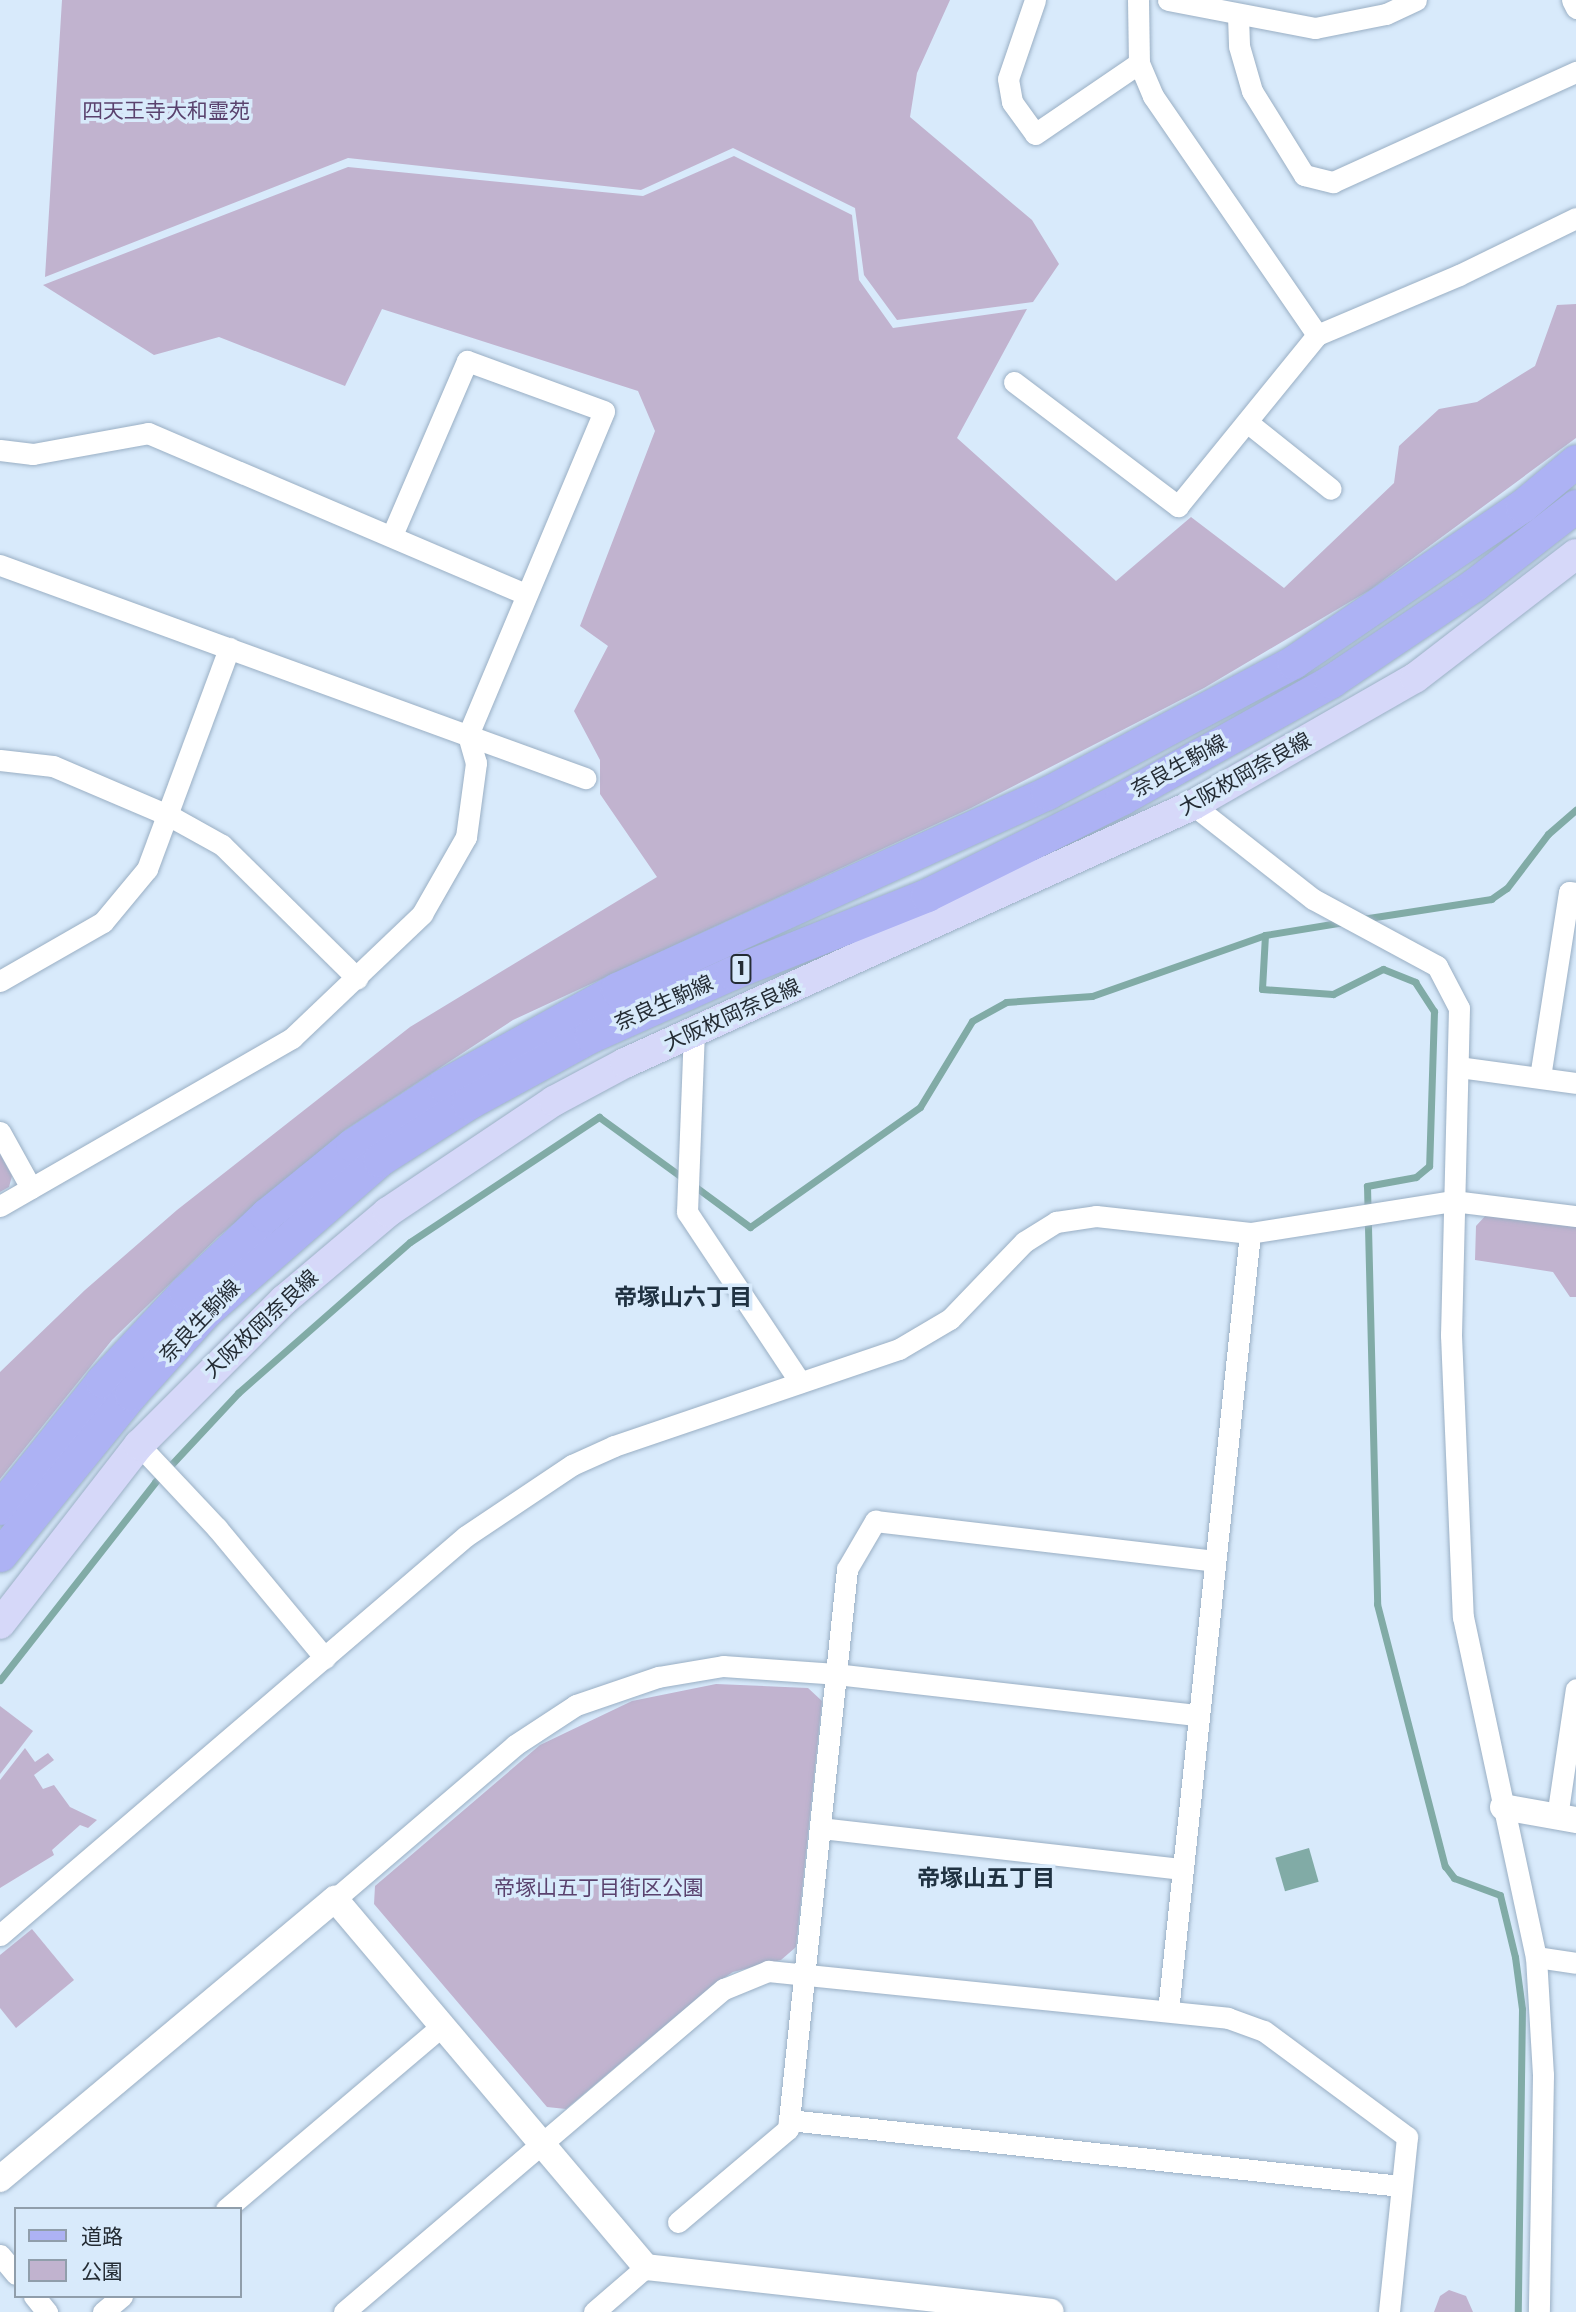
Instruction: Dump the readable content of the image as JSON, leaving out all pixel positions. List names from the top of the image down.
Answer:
{
  "streets": {
    "main road": ["奈良生駒線", "大阪枚岡奈良線", "1"]
  },
  "districts": ["帝塚山六丁目", "帝塚山五丁目"],
  "parks": ["四天王寺大和霊苑", "帝塚山五丁目街区公園"],
  "legend": ["道路", "公園"]
}
